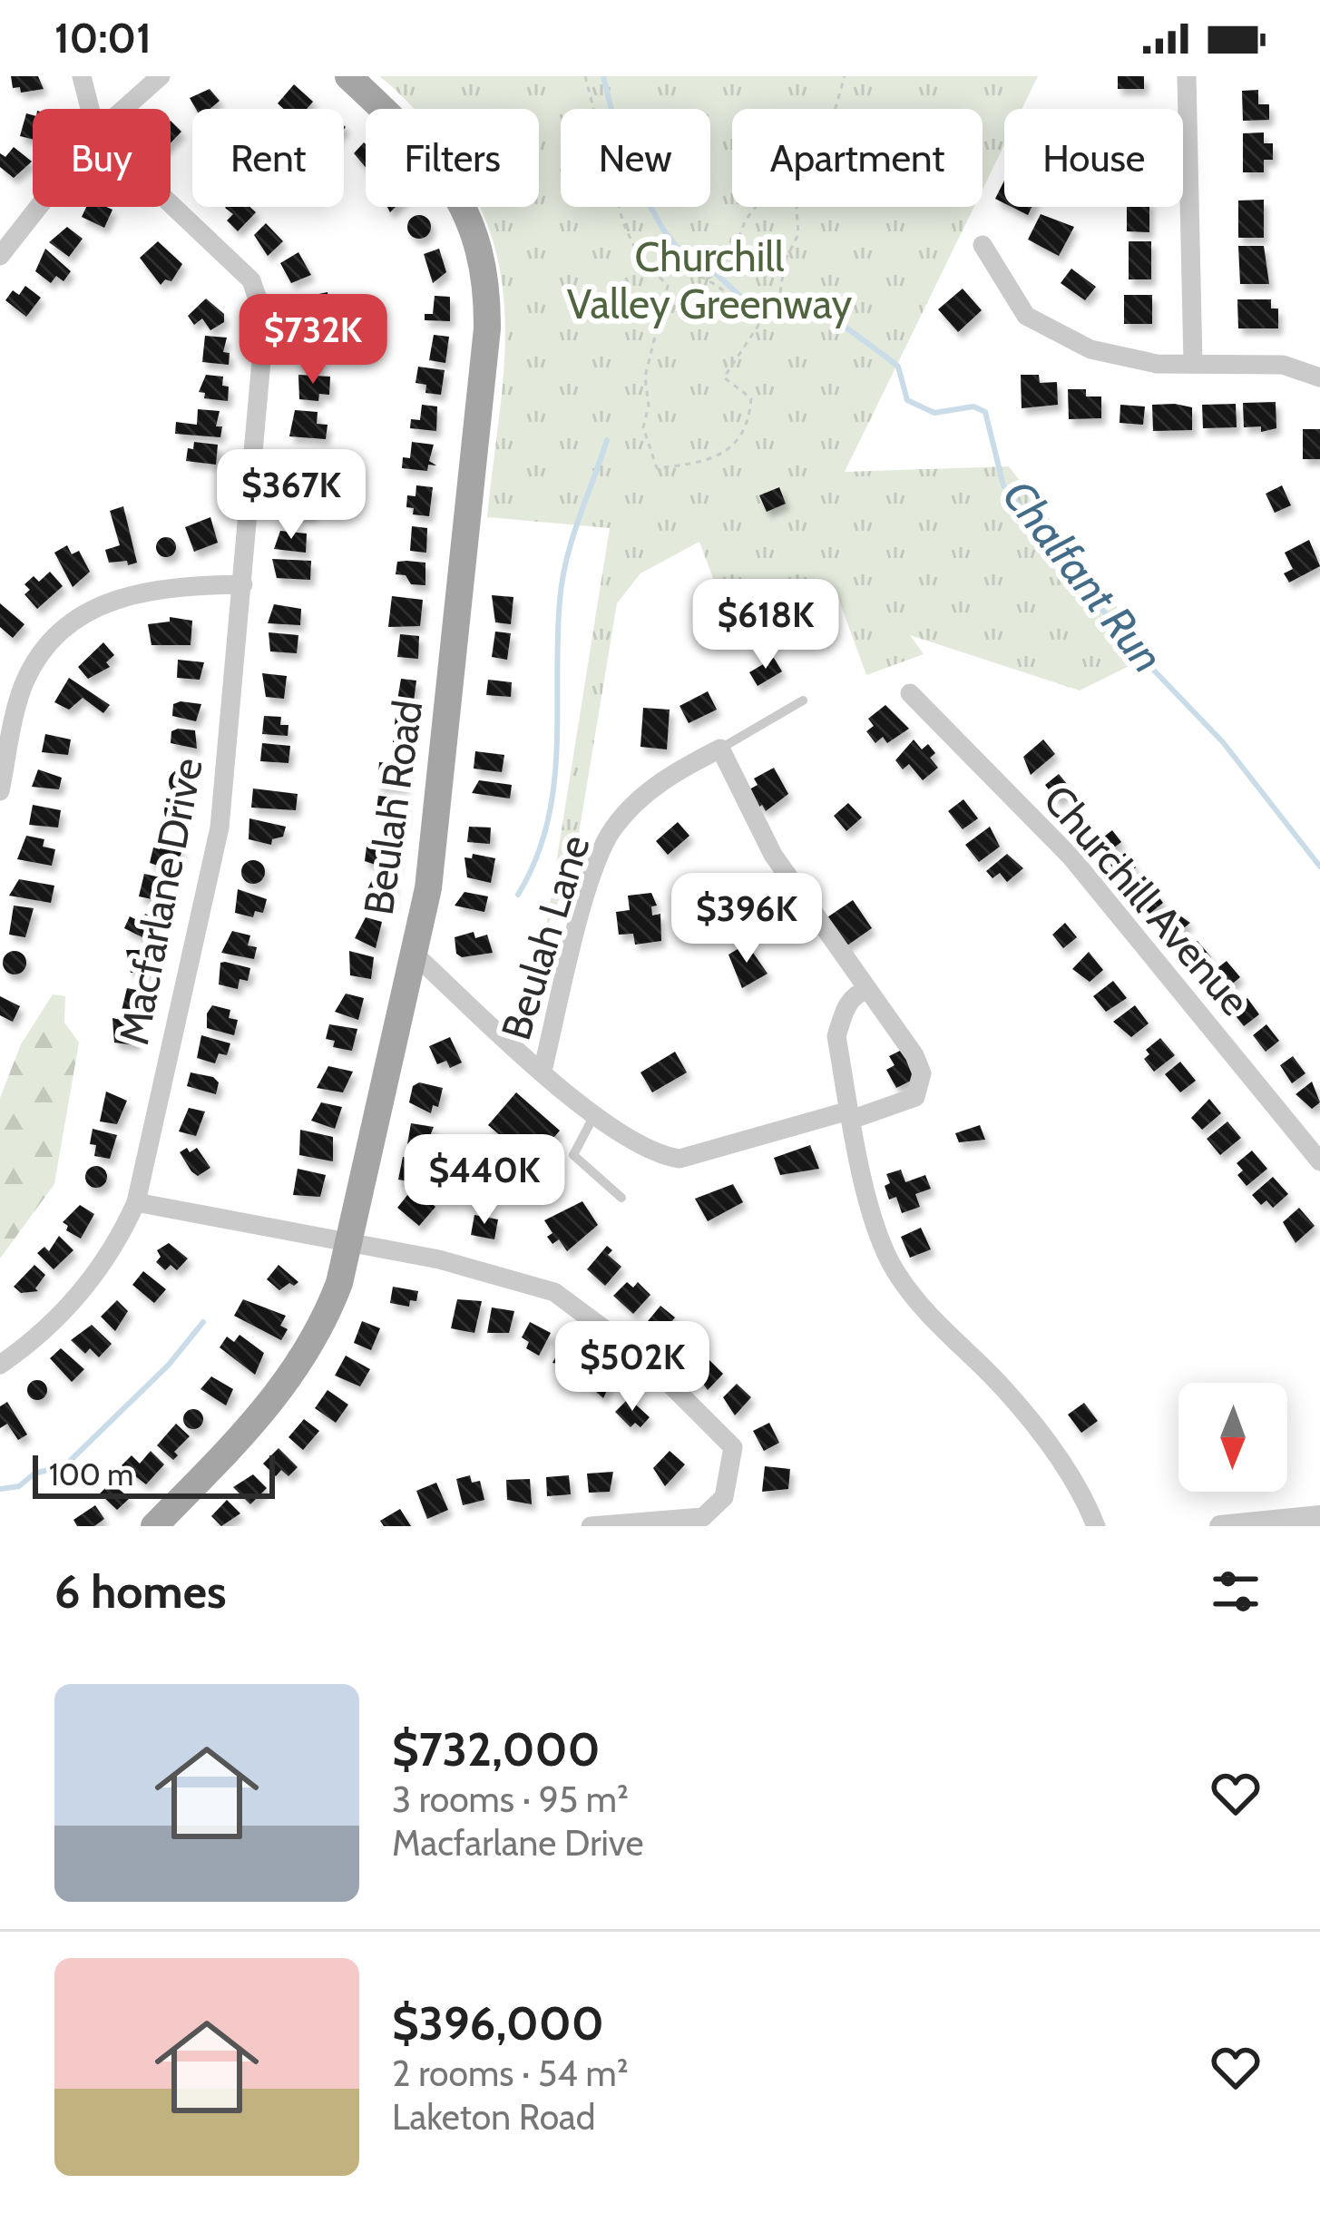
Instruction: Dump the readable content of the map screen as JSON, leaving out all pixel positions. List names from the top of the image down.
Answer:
{
  "streets": {
    "main road": ["Beulah Road"],
    "street": ["Churchill Avenue", "Macfarlane Drive", "Beulah Lane"]
  },
  "water": ["Chalfant Run"],
  "parks": ["Churchill Valley Greenway"],
  "scale_bar": "100 m",
  "north": "bottom",
  "page": {
    "status": "10:01",
    "chip": [
      "Buy",
      "Rent",
      "Filters",
      "New",
      "Apartment",
      "House"
    ],
    "price": [
      "$732K",
      "$367K",
      "$618K",
      "$396K",
      "$440K",
      "$502K"
    ],
    "scale": "100 m",
    "heading": "6 homes",
    "list": [
      {
        "name": "$732,000",
        "note": "3 rooms · 95 m² · Macfarlane Drive"
      },
      {
        "name": "$396,000",
        "note": "2 rooms · 54 m² · Laketon Road"
      }
    ]
  }
}
